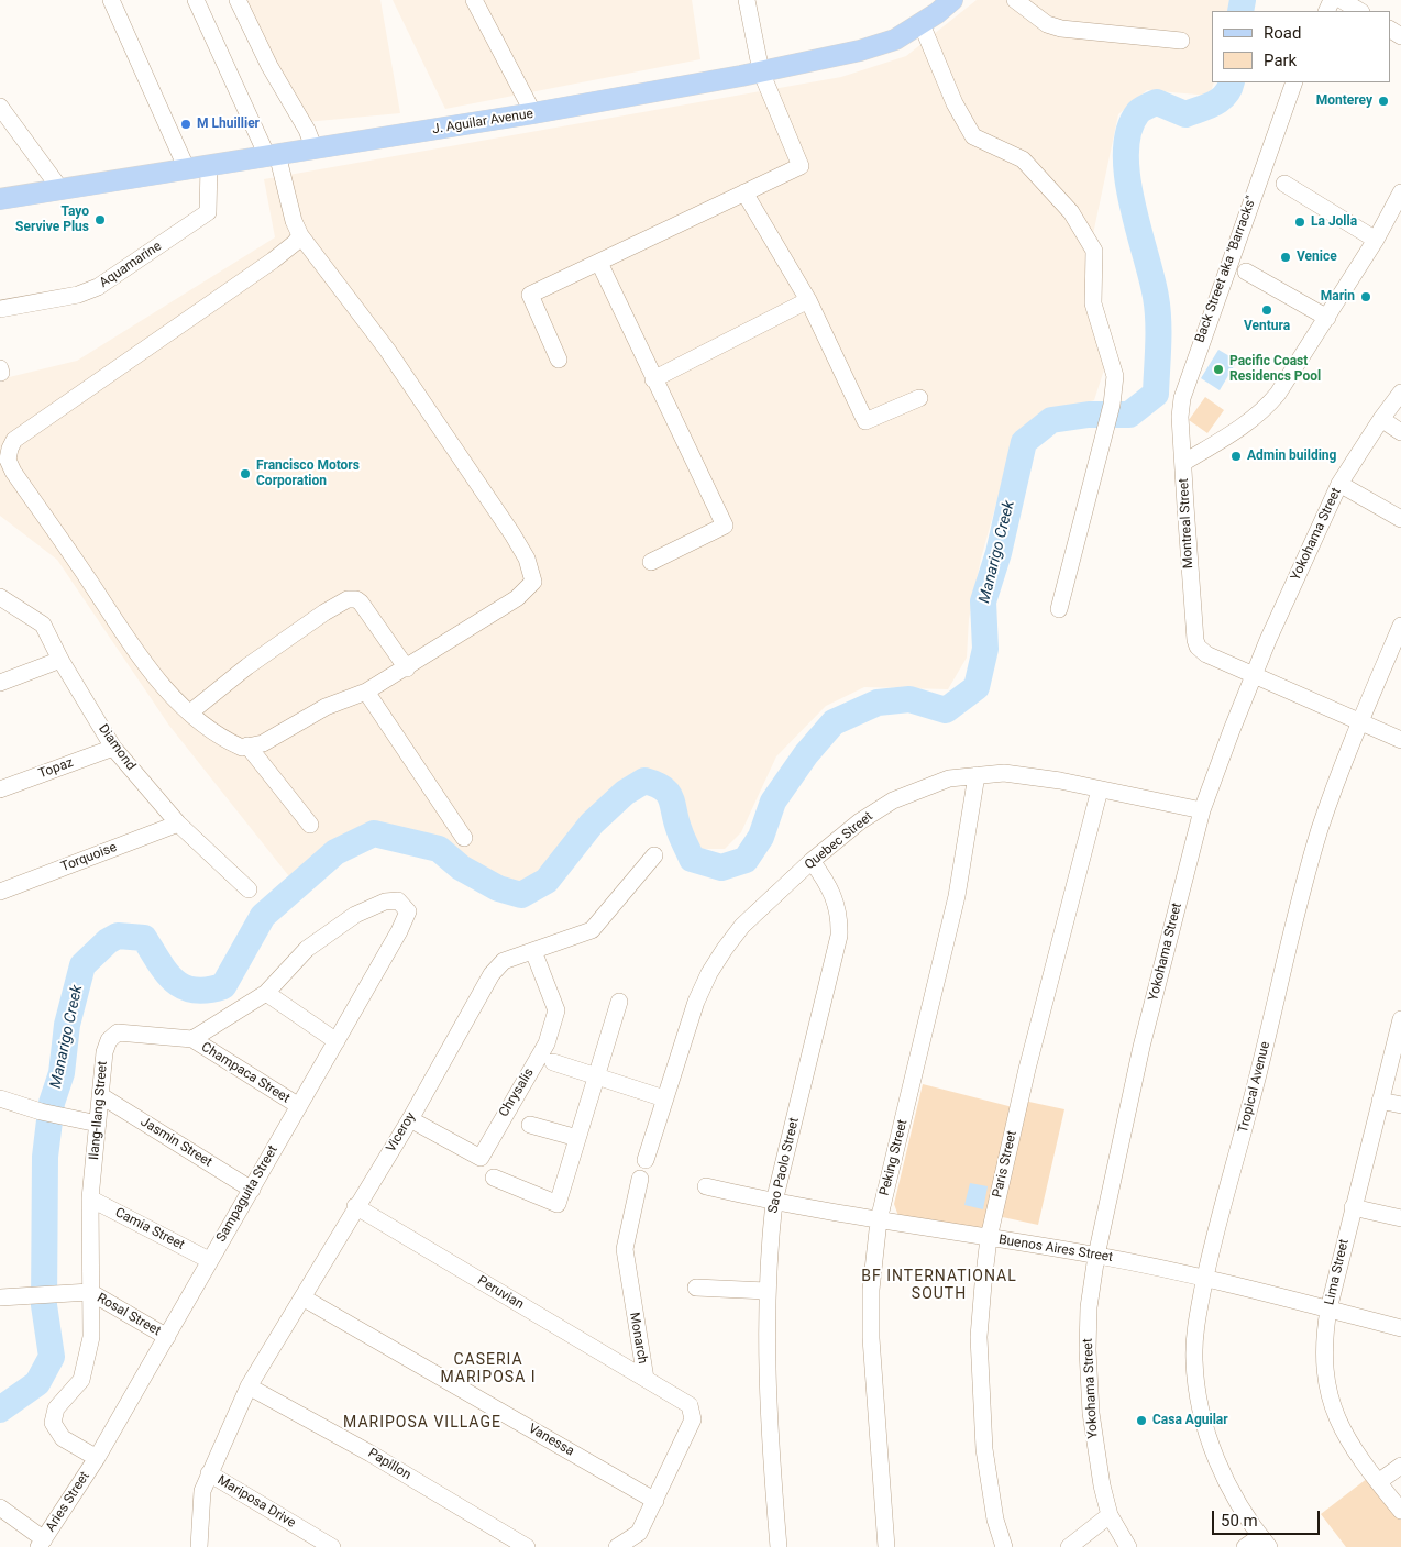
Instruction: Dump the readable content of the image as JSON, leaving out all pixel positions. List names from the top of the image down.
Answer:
{
  "streets": {
    "main road": ["J. Aguilar Avenue"],
    "street": [
      "Aquamarine",
      "Back Street aka \"Barracks\"",
      "Montreal Street",
      "Yokohama Street",
      "Diamond",
      "Topaz",
      "Quebec Street",
      "Torquoise",
      "Champaca Street",
      "Tropical Avenue",
      "Chrysalis",
      "Ilang-Ilang Street",
      "Viceroy",
      "Jasmin Street",
      "Peking Street",
      "Paris Street",
      "Sao Paolo Street",
      "Sampaguita Street",
      "Camia Street",
      "Buenos Aires Street",
      "Lima Street",
      "Peruvian",
      "Rosal Street",
      "Monarch",
      "Vanessa",
      "Papillon",
      "Aries Street",
      "Mariposa Drive"
    ]
  },
  "crossings": [
    ["J. Aguilar Avenue", "Aquamarine"],
    ["Back Street aka \"Barracks\"", "Montreal Street"],
    ["Montreal Street", "Yokohama Street"],
    ["Montreal Street", "Tropical Avenue"],
    ["Yokohama Street", "Quebec Street"],
    ["Yokohama Street", "Buenos Aires Street"],
    ["Diamond", "Topaz"],
    ["Diamond", "Torquoise"],
    ["Quebec Street", "Peking Street"],
    ["Quebec Street", "Paris Street"],
    ["Quebec Street", "Sao Paolo Street"],
    ["Champaca Street", "Ilang-Ilang Street"],
    ["Champaca Street", "Sampaguita Street"],
    ["Tropical Avenue", "Buenos Aires Street"],
    ["Chrysalis", "Viceroy"],
    ["Ilang-Ilang Street", "Jasmin Street"],
    ["Ilang-Ilang Street", "Sampaguita Street"],
    ["Ilang-Ilang Street", "Camia Street"],
    ["Ilang-Ilang Street", "Rosal Street"],
    ["Ilang-Ilang Street", "Aries Street"],
    ["Viceroy", "Peruvian"],
    ["Viceroy", "Vanessa"],
    ["Viceroy", "Papillon"],
    ["Viceroy", "Mariposa Drive"],
    ["Jasmin Street", "Sampaguita Street"],
    ["Peking Street", "Buenos Aires Street"],
    ["Paris Street", "Buenos Aires Street"],
    ["Sao Paolo Street", "Buenos Aires Street"],
    ["Sampaguita Street", "Camia Street"],
    ["Sampaguita Street", "Rosal Street"],
    ["Sampaguita Street", "Aries Street"],
    ["Buenos Aires Street", "Lima Street"],
    ["Peruvian", "Monarch"],
    ["Monarch", "Vanessa"]
  ],
  "districts": ["BF INTERNATIONAL SOUTH", "CASERIA MARIPOSA I", "MARIPOSA VILLAGE"],
  "water": ["Manarigo Creek"],
  "places": [
    "Monterey",
    "M Lhuillier",
    "Tayo Servive Plus",
    "La Jolla",
    "Venice",
    "Marin",
    "Ventura",
    "Pacific Coast Residencs Pool",
    "Admin building",
    "Francisco Motors Corporation",
    "Casa Aguilar"
  ],
  "legend": ["Road", "Park"],
  "scale_bar": "50 m"
}
